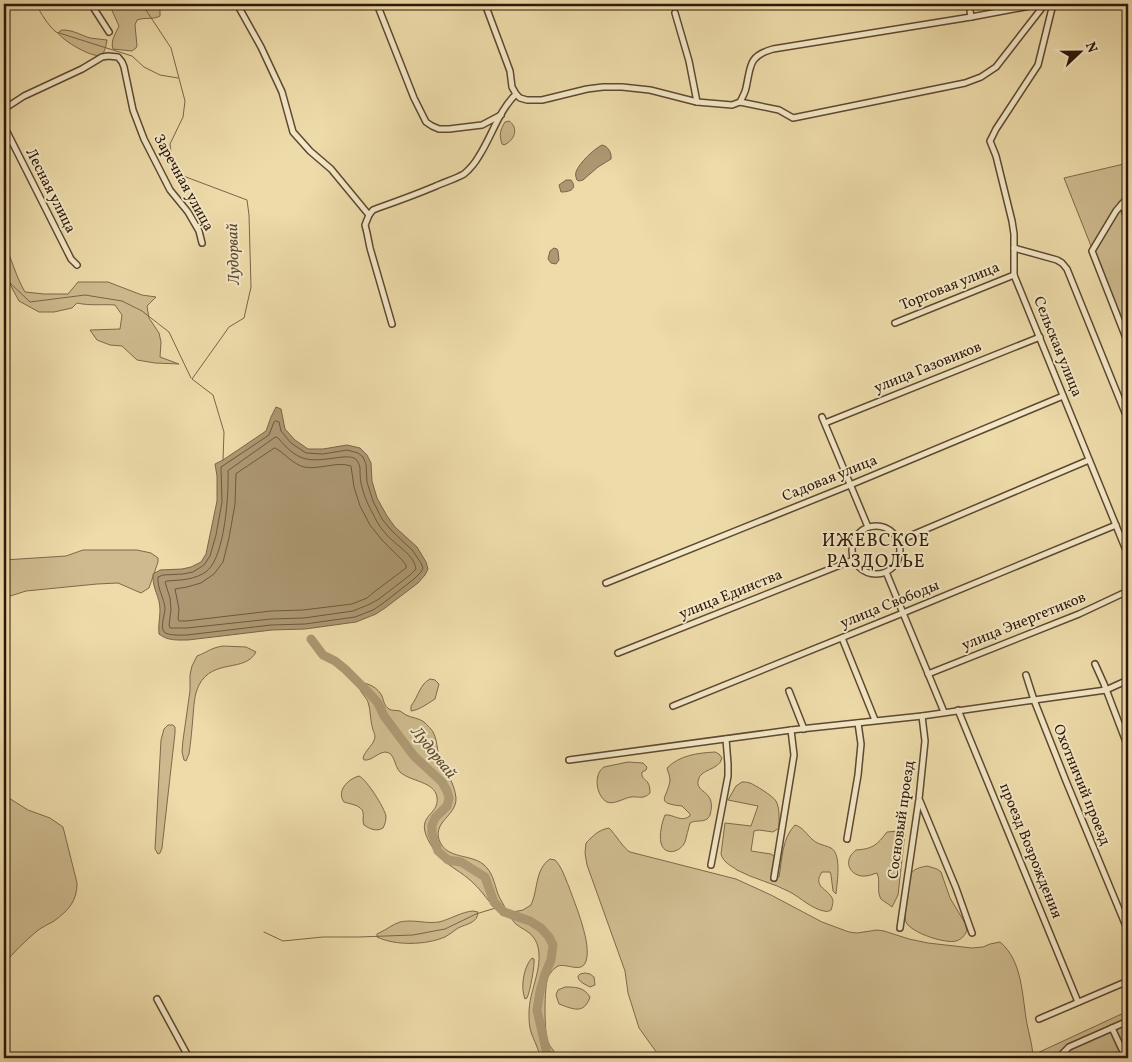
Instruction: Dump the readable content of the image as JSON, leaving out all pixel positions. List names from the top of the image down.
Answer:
{
  "streets": {
    "street": [
      "Заречная улица",
      "Лесная улица",
      "Торговая улица",
      "Сельская улица",
      "улица Газовиков",
      "Садовая улица",
      "улица Единства",
      "улица Свободы",
      "улица Энергетиков",
      "Охотничий проезд",
      "Сосновый проезд",
      "проезд Возрождения"
    ]
  },
  "crossings": [
    ["Торговая улица", "Сельская улица"],
    ["Сельская улица", "улица Газовиков"],
    ["Сельская улица", "Садовая улица"],
    ["Сельская улица", "улица Свободы"]
  ],
  "districts": ["ИЖЕВСКОЕ РАЗДОЛЬЕ"],
  "water": ["Лудорвай"],
  "north": "right"
}
